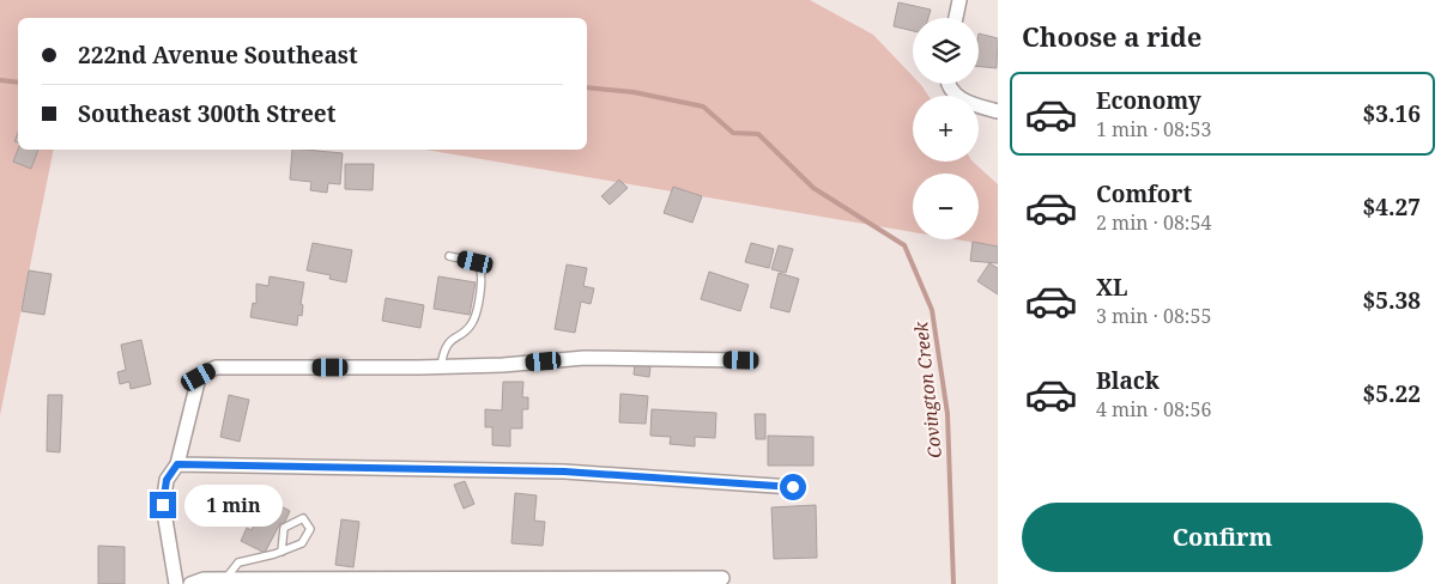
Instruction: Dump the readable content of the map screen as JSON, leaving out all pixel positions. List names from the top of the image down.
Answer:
{
  "water": ["Covington Creek"],
  "page": {
    "heading": "Choose a ride",
    "map_buttons": ["+", "−"],
    "banner": ["222nd Avenue Southeast", "Southeast 300th Street"],
    "list": [
      {
        "name": "Economy",
        "note": "1 min · 08:53",
        "value": "$3.16"
      },
      {
        "name": "Comfort",
        "note": "2 min · 08:54",
        "value": "$4.27"
      },
      {
        "name": "XL",
        "note": "3 min · 08:55",
        "value": "$5.38"
      },
      {
        "name": "Black",
        "note": "4 min · 08:56",
        "value": "$5.22"
      }
    ],
    "bubble": "1 min",
    "buttons": "Confirm"
  }
}
